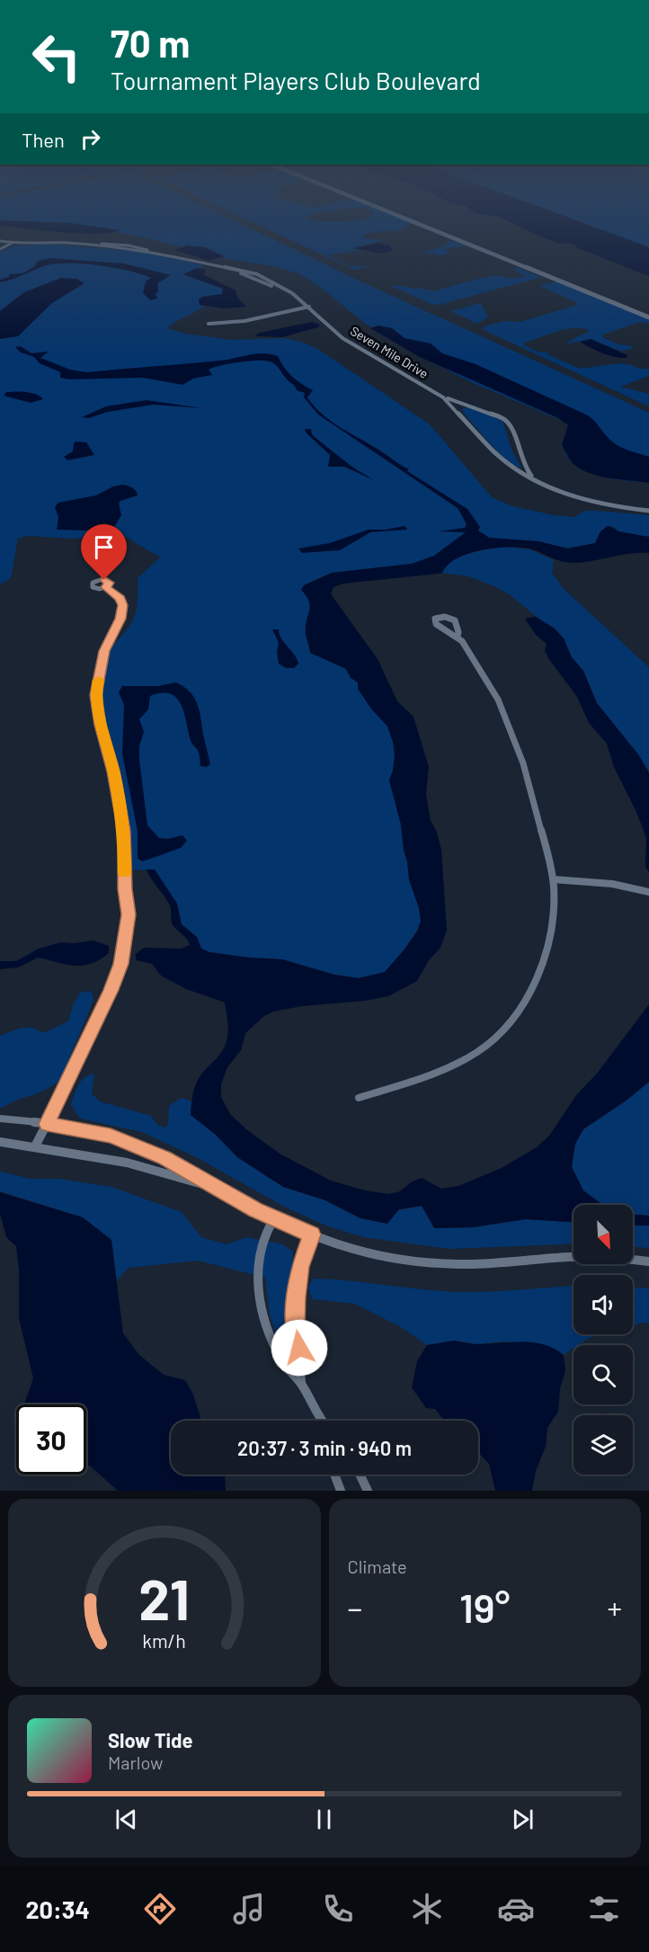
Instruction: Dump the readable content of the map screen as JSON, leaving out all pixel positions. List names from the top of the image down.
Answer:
{
  "streets": {
    "street": ["Seven Mile Drive"]
  },
  "north": "bottom right",
  "page": {
    "turn": ["70 m", "Tournament Players Club Boulevard"],
    "then": "Then",
    "limit": "30",
    "trip": "20:37 · 3 min · 940 m",
    "tile": "Climate",
    "heat": ["−", "19°", "+"],
    "song": ["Slow Tide", "Marlow"],
    "tabs": "20:34",
    "gauge": ["21", "km/h"]
  }
}
